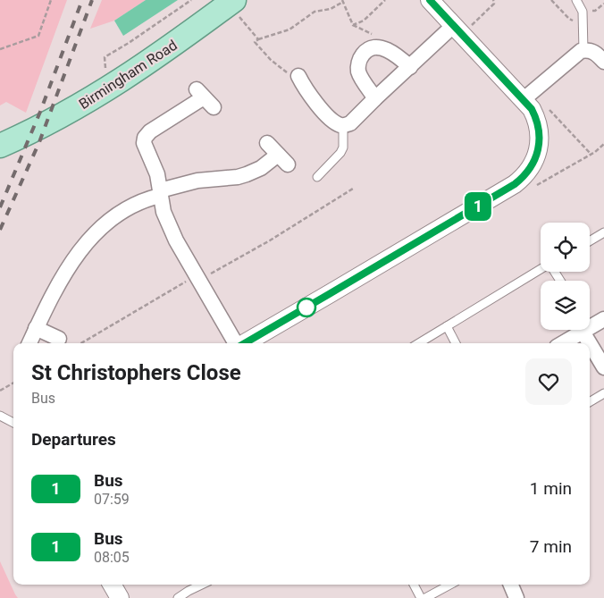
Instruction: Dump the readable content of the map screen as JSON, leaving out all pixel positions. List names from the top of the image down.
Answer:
{
  "streets": {
    "main road": ["Birmingham Road"]
  },
  "lines": ["bus line 1"],
  "page": {
    "on_map": "1",
    "heading": [
      ["St Christophers Close", "Bus"],
      "Departures"
    ],
    "list": [
      {
        "mark": "1",
        "name": "Bus",
        "note": "07:59",
        "value": "1 min"
      },
      {
        "mark": "1",
        "name": "Bus",
        "note": "08:05",
        "value": "7 min"
      }
    ]
  }
}
